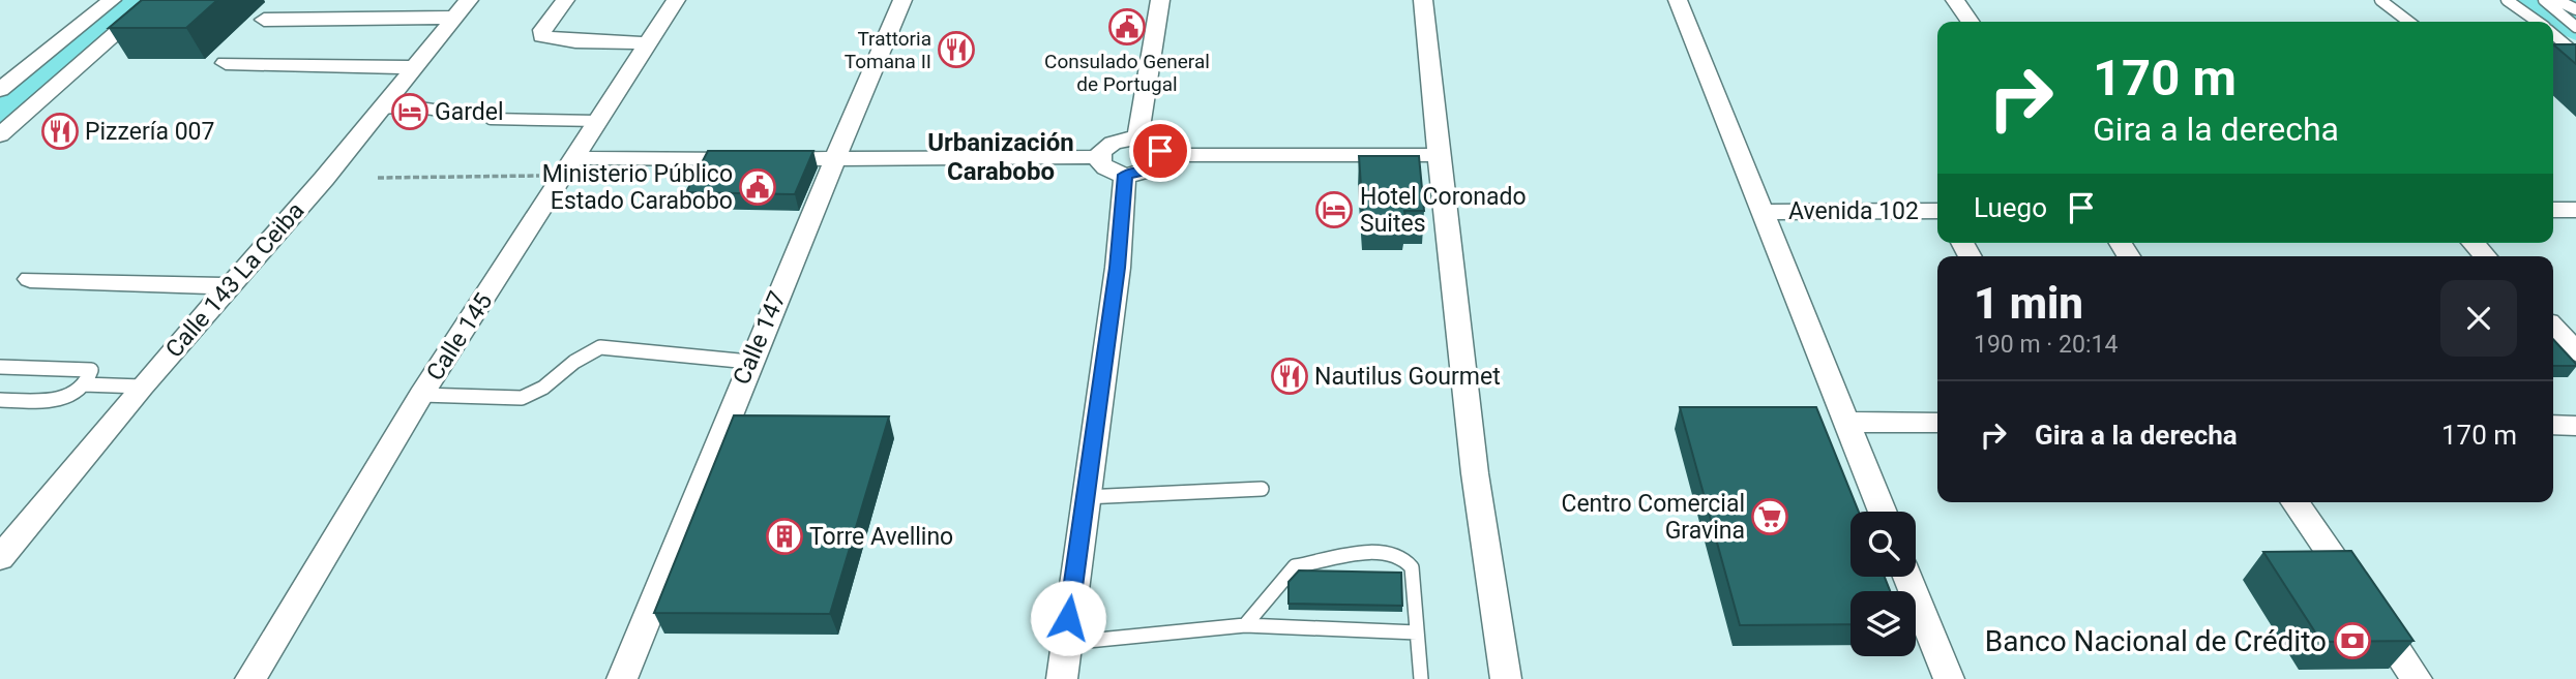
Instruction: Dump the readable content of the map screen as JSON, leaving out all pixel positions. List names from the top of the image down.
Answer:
{
  "streets": {
    "street": [
      "Avenida 102",
      "Calle 143 La Ceiba",
      "Calle 145",
      "Calle 147"
    ]
  },
  "districts": ["Urbanización Carabobo"],
  "places": {
    "public building": ["Consulado General de Portugal", "Ministerio Público Estado Carabobo"],
    "restaurant": ["Trattoria Tomana II", "Pizzería 007", "Nautilus Gourmet"],
    "hotel": ["Gardel", "Hotel Coronado Suites"],
    "supermarket": ["Centro Comercial Gravina"],
    "building": ["Torre Avellino"],
    "bank": ["Banco Nacional de Crédito"]
  },
  "page": {
    "turn": ["170 m", "Gira a la derecha"],
    "then": "Luego",
    "heading": ["1 min", "190 m · 20:14"],
    "list": [
      {
        "name": "Gira a la derecha",
        "value": "170 m"
      }
    ]
  }
}
